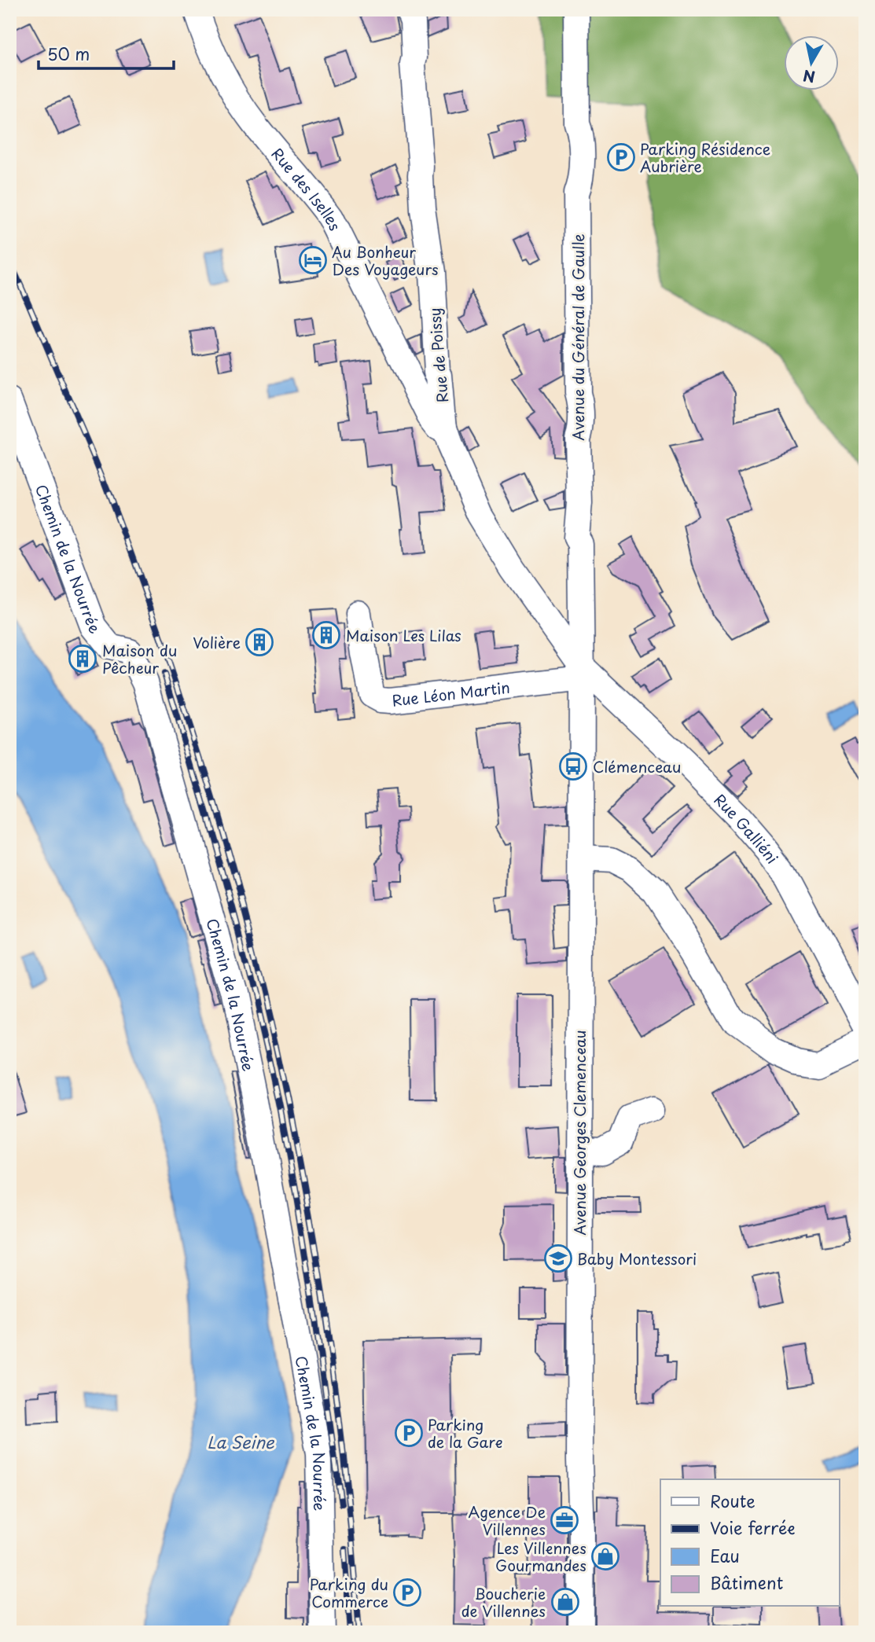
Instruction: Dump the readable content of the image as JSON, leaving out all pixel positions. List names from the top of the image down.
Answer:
{
  "streets": {
    "street": [
      "Rue des Iselles",
      "Avenue du Général de Gaulle",
      "Rue de Poissy",
      "Chemin de la Nourrée",
      "Rue Léon Martin",
      "Rue Galliéni",
      "Avenue Georges Clemenceau"
    ]
  },
  "crossings": [
    ["Rue des Iselles", "Rue de Poissy"],
    ["Avenue du Général de Gaulle", "Rue de Poissy"],
    ["Avenue du Général de Gaulle", "Rue Léon Martin"],
    ["Avenue du Général de Gaulle", "Rue Galliéni"],
    ["Avenue du Général de Gaulle", "Avenue Georges Clemenceau"],
    ["Rue de Poissy", "Rue Léon Martin"],
    ["Rue de Poissy", "Rue Galliéni"],
    ["Rue de Poissy", "Avenue Georges Clemenceau"],
    ["Rue Léon Martin", "Rue Galliéni"],
    ["Rue Léon Martin", "Avenue Georges Clemenceau"],
    ["Rue Galliéni", "Avenue Georges Clemenceau"]
  ],
  "water": ["La Seine"],
  "places": {
    "parking": ["Parking Résidence Aubrière", "Parking de la Gare", "Parking du Commerce"],
    "hotel": ["Au Bonheur Des Voyageurs"],
    "building": ["Maison Les Lilas", "Volière", "Maison du Pêcheur"],
    "bus stop": ["Clémenceau"],
    "school or university": ["Baby Montessori"],
    "office": ["Agence De Villennes"],
    "shop": ["Les Villennes Gourmandes", "Boucherie de Villennes"]
  },
  "legend": [
    "Route",
    "Voie ferrée",
    "Eau",
    "Bâtiment"
  ],
  "scale_bar": "50 m",
  "north": "bottom"
}
